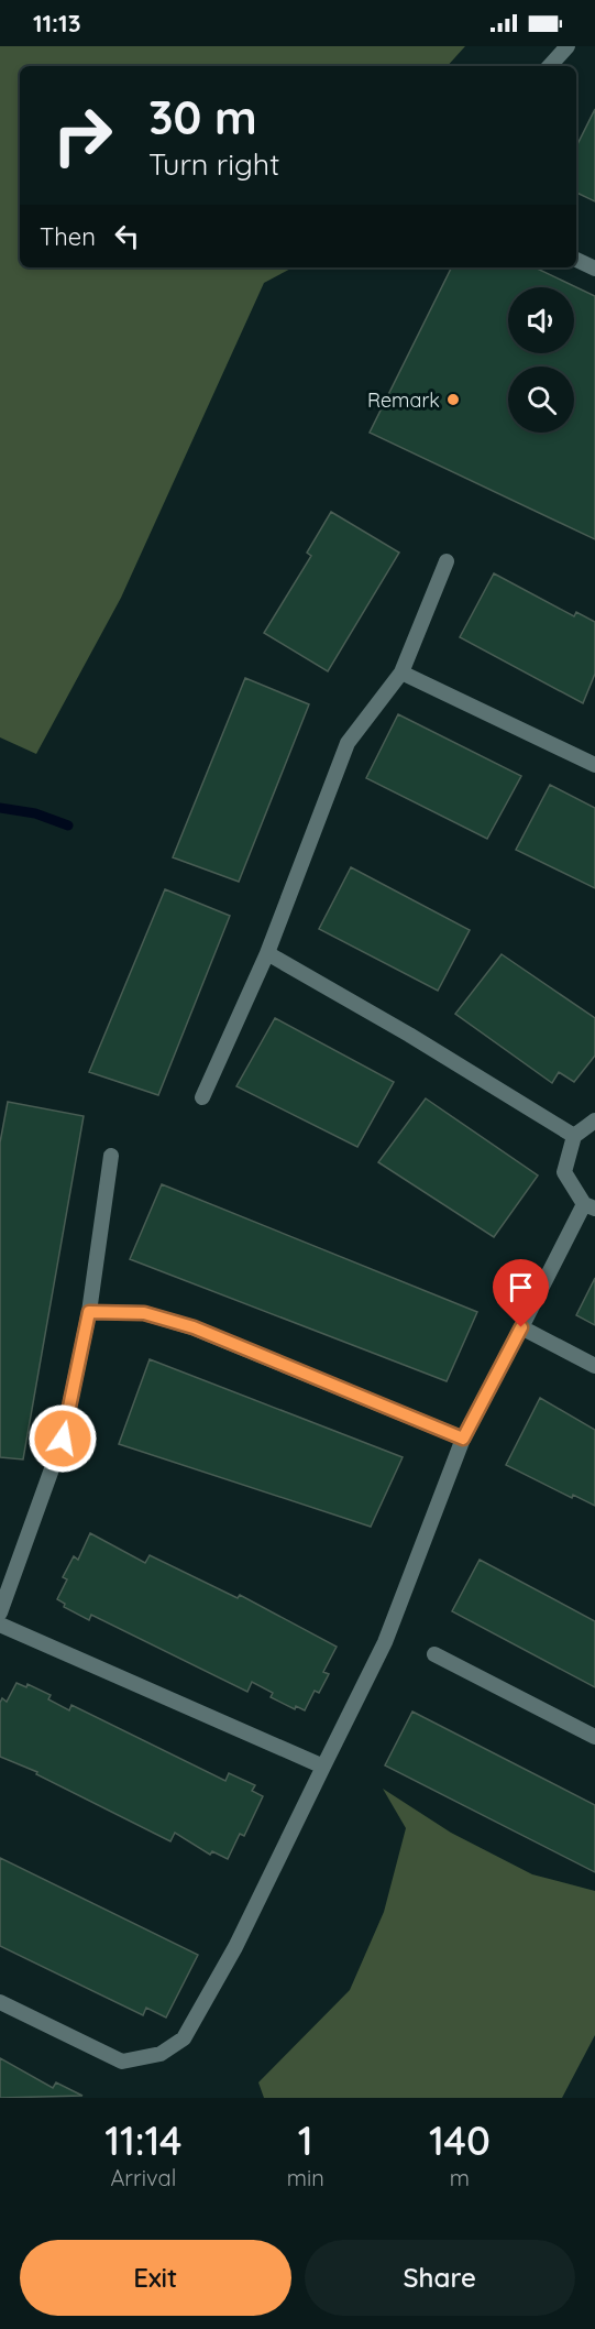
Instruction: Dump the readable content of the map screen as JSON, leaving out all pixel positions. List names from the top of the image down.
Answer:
{
  "places": ["Remark"],
  "page": {
    "status": "11:13",
    "turn": ["30 m", "Turn right"],
    "then": "Then",
    "eta": [
      "11:14",
      "Arrival",
      "1",
      "min",
      "140",
      "m"
    ],
    "buttons": ["Exit", "Share"]
  }
}
